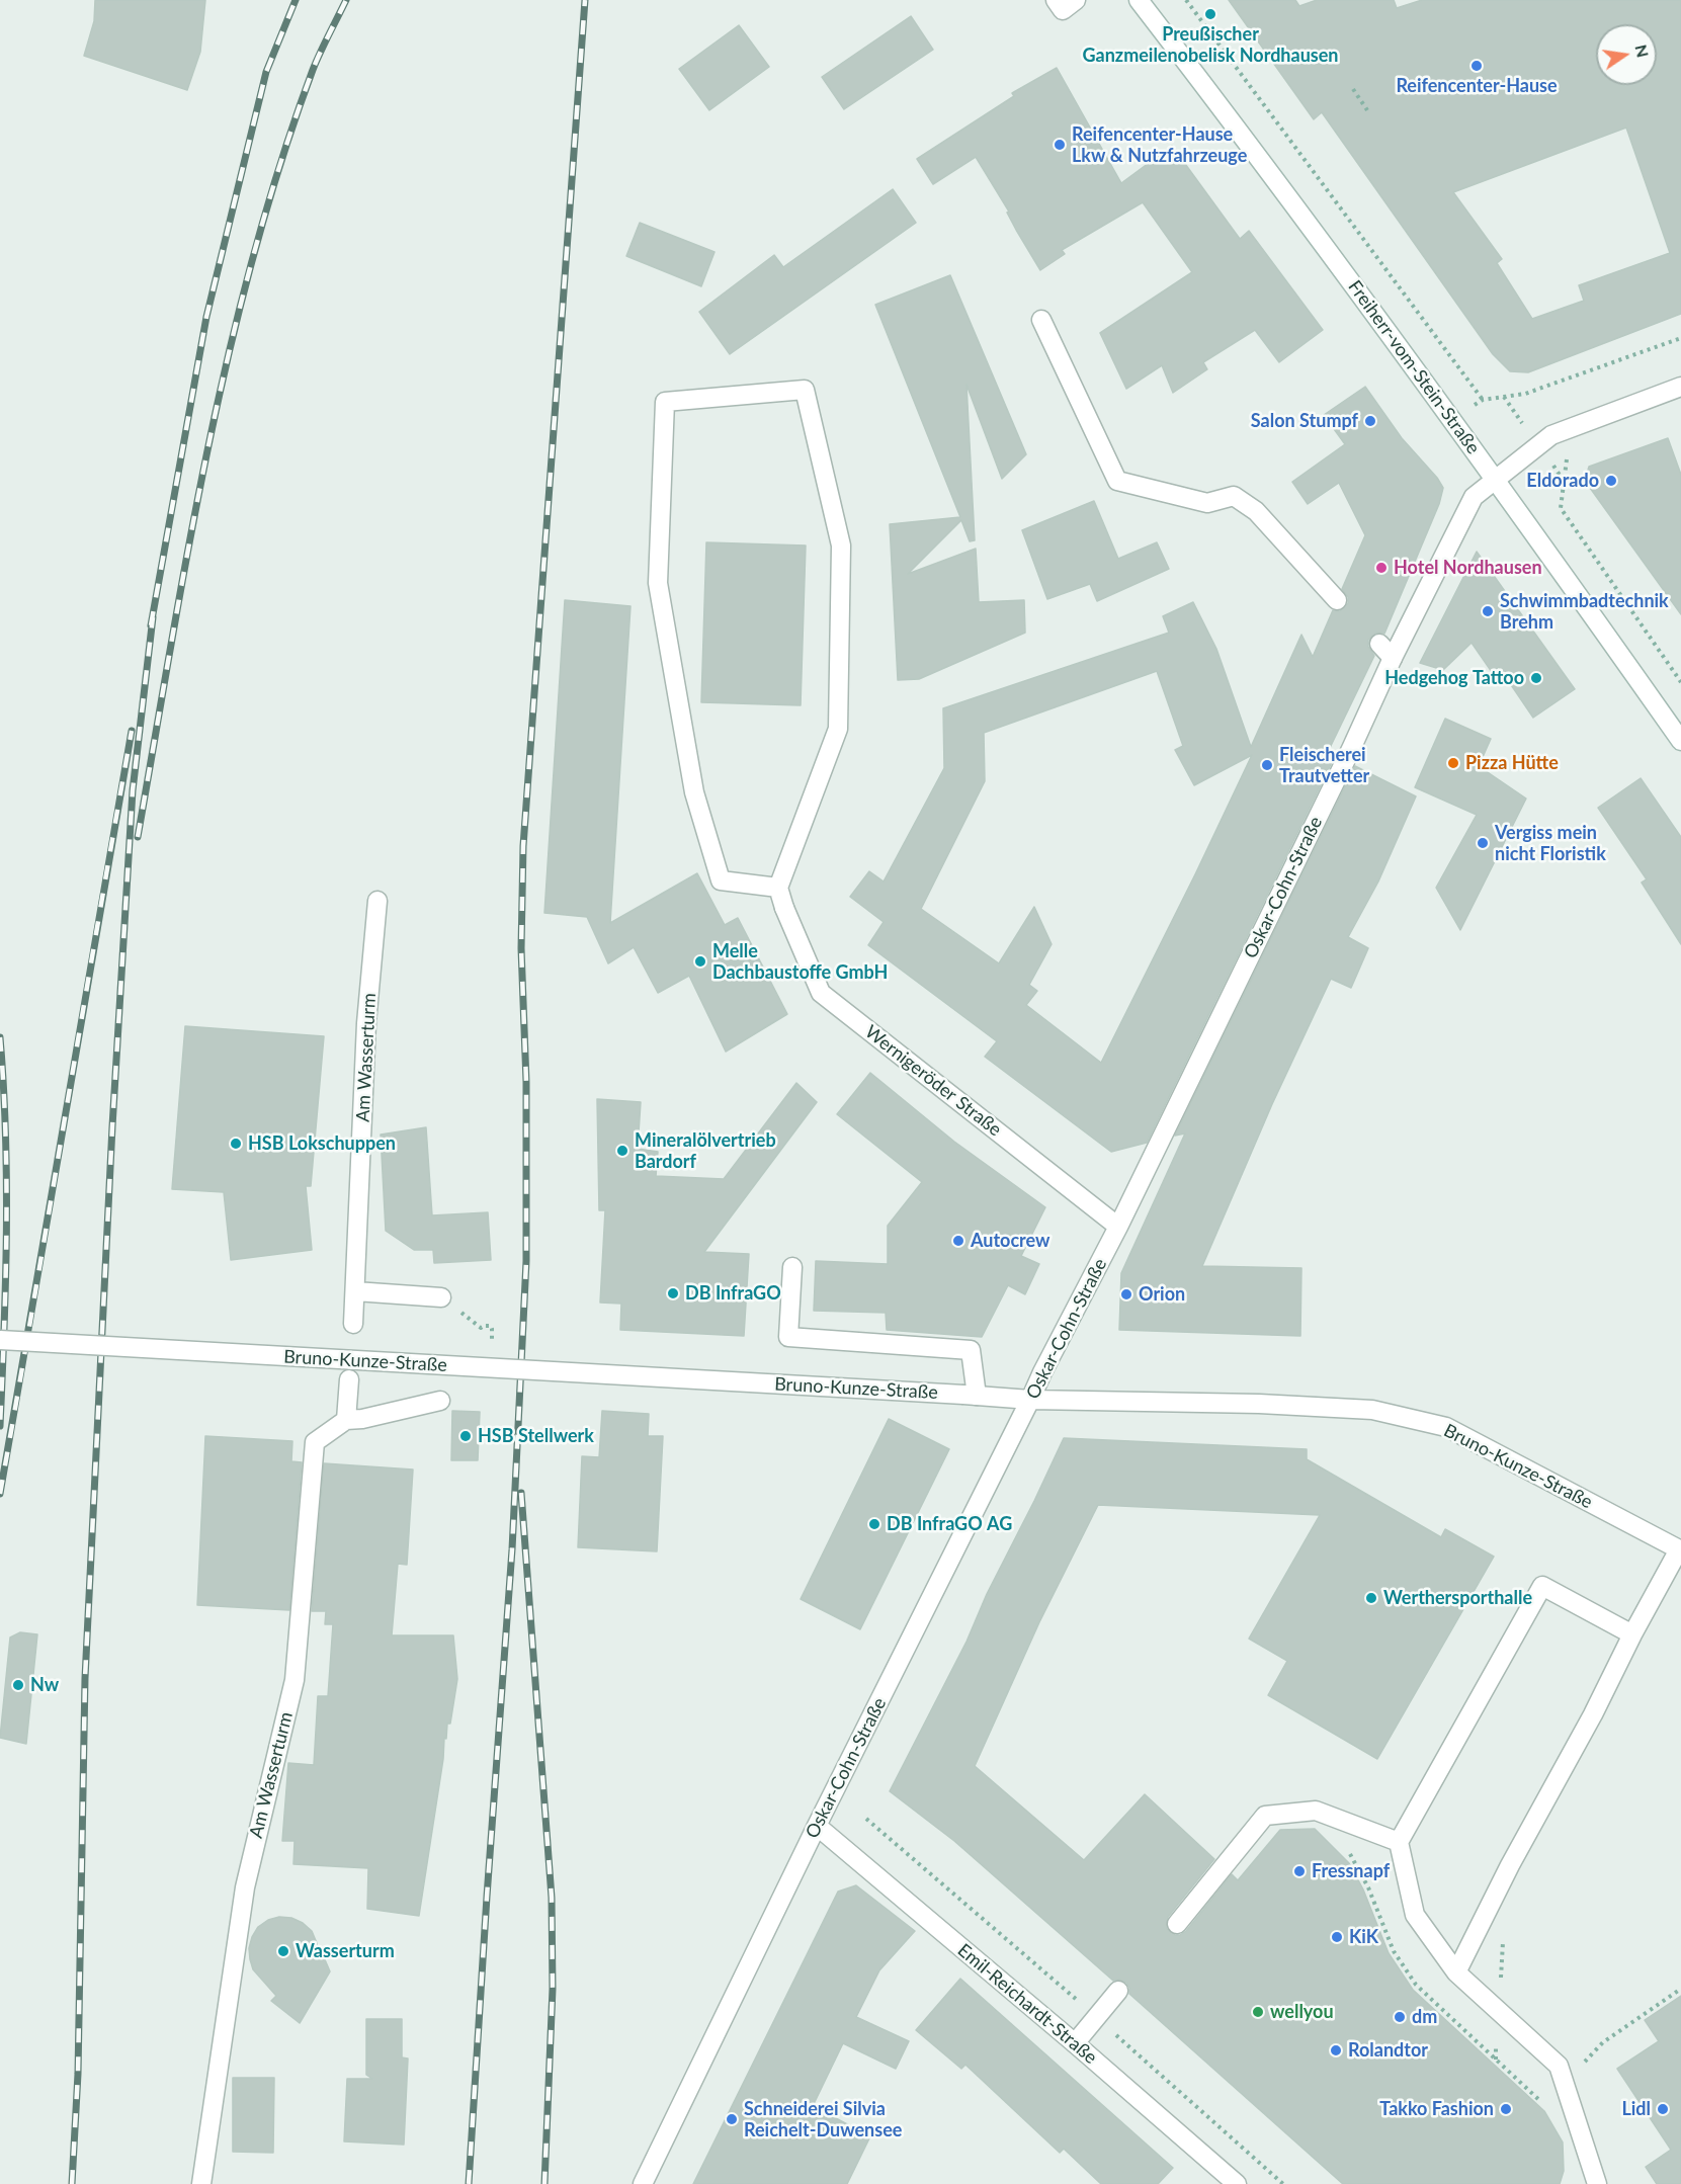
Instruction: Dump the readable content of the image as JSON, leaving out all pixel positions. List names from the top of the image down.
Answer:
{
  "streets": {
    "street": [
      "Freiherr-vom-Stein-Straße",
      "Oskar-Cohn-Straße",
      "Am Wasserturm",
      "Wernigeröder Straße",
      "Bruno-Kunze-Straße",
      "Emil-Reichardt-Straße"
    ]
  },
  "crossings": [
    ["Freiherr-vom-Stein-Straße", "Oskar-Cohn-Straße"],
    ["Oskar-Cohn-Straße", "Wernigeröder Straße"],
    ["Oskar-Cohn-Straße", "Bruno-Kunze-Straße"],
    ["Oskar-Cohn-Straße", "Emil-Reichardt-Straße"]
  ],
  "places": [
    "Preußischer Ganzmeilenobelisk Nordhausen",
    "Reifencenter-Hause",
    "Reifencenter-Hause Lkw & Nutzfahrzeuge",
    "Salon Stumpf",
    "Eldorado",
    "Hotel Nordhausen",
    "Schwimmbadtechnik Brehm",
    "Hedgehog Tattoo",
    "Pizza Hütte",
    "Fleischerei Trautvetter",
    "Vergiss mein nicht Floristik",
    "Melle Dachbaustoffe GmbH",
    "HSB Lokschuppen",
    "Mineralölvertrieb Bardorf",
    "Autocrew",
    "DB InfraGO",
    "Orion",
    "HSB Stellwerk",
    "DB InfraGO AG",
    "Werthersporthalle",
    "Nw",
    "Fressnapf",
    "KiK",
    "Wasserturm",
    "wellyou",
    "dm",
    "Rolandtor",
    "Takko Fashion",
    "Lidl",
    "Schneiderei Silvia Reichelt-Duwensee"
  ],
  "north": "right"
}
